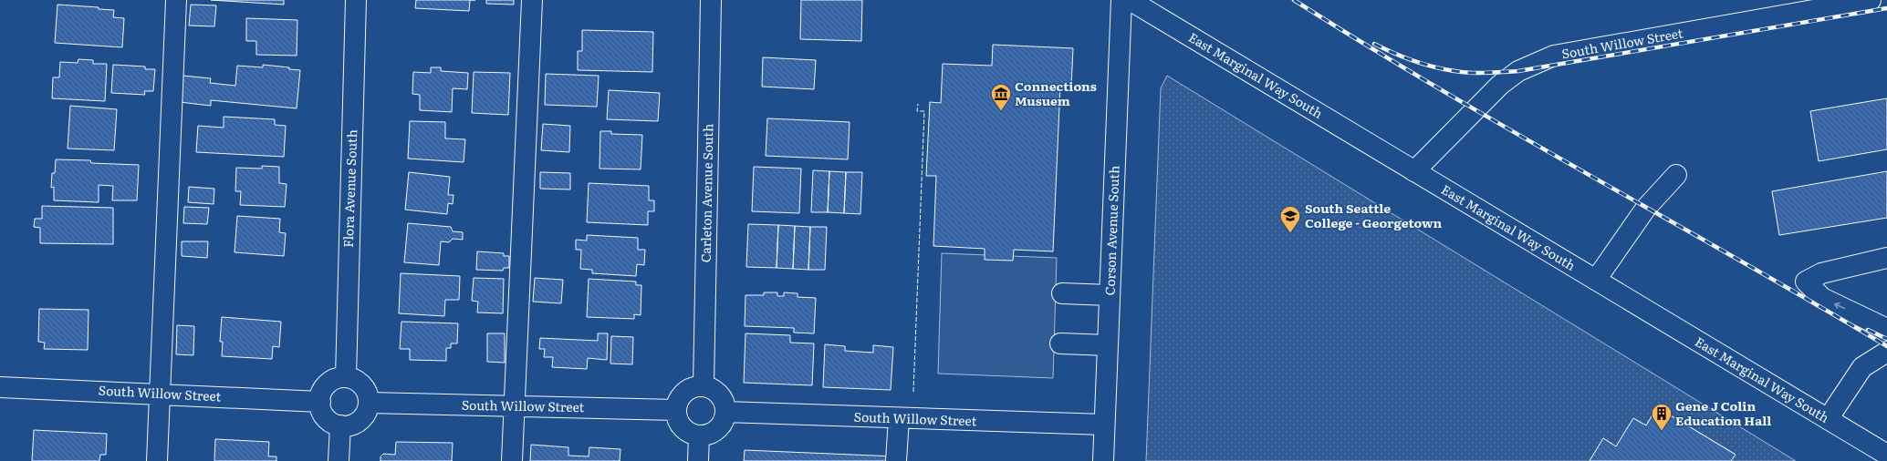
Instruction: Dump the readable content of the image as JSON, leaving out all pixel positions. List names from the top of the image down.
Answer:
{
  "streets": {
    "street": [
      "South Willow Street",
      "East Marginal Way South",
      "Flora Avenue South",
      "Carleton Avenue South",
      "Corson Avenue South"
    ]
  },
  "crossings": [
    ["South Willow Street", "East Marginal Way South"],
    ["South Willow Street", "Flora Avenue South"],
    ["South Willow Street", "Carleton Avenue South"],
    ["South Willow Street", "Corson Avenue South"]
  ],
  "places": {
    "museum": ["Connections Musuem"],
    "school or university": ["South Seattle College - Georgetown"],
    "building": ["Gene J Colin Education Hall"]
  }
}
